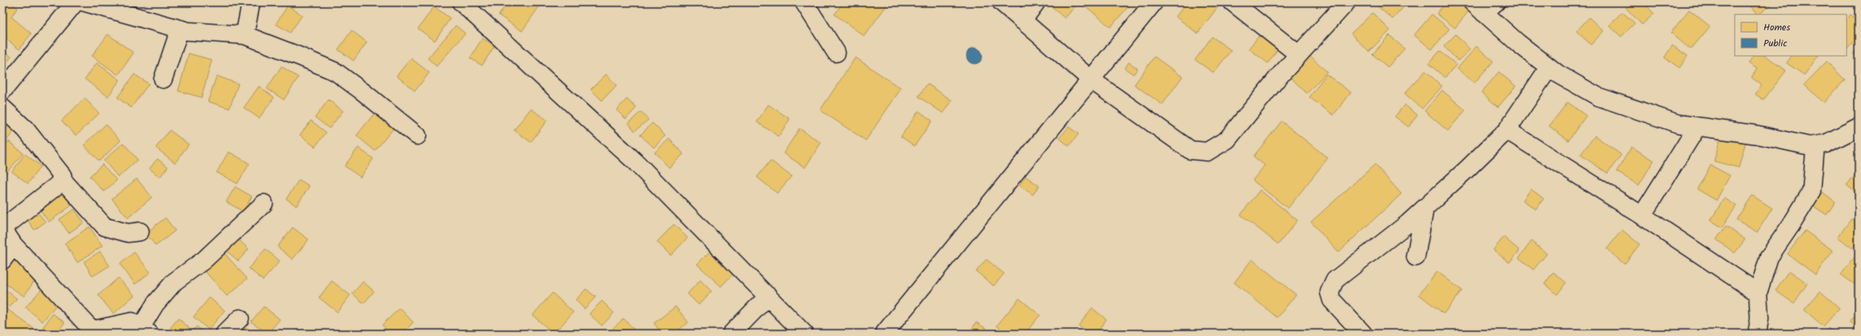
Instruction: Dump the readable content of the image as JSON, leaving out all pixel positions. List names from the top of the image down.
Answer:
{
  "legend": ["Homes", "Public"]
}
